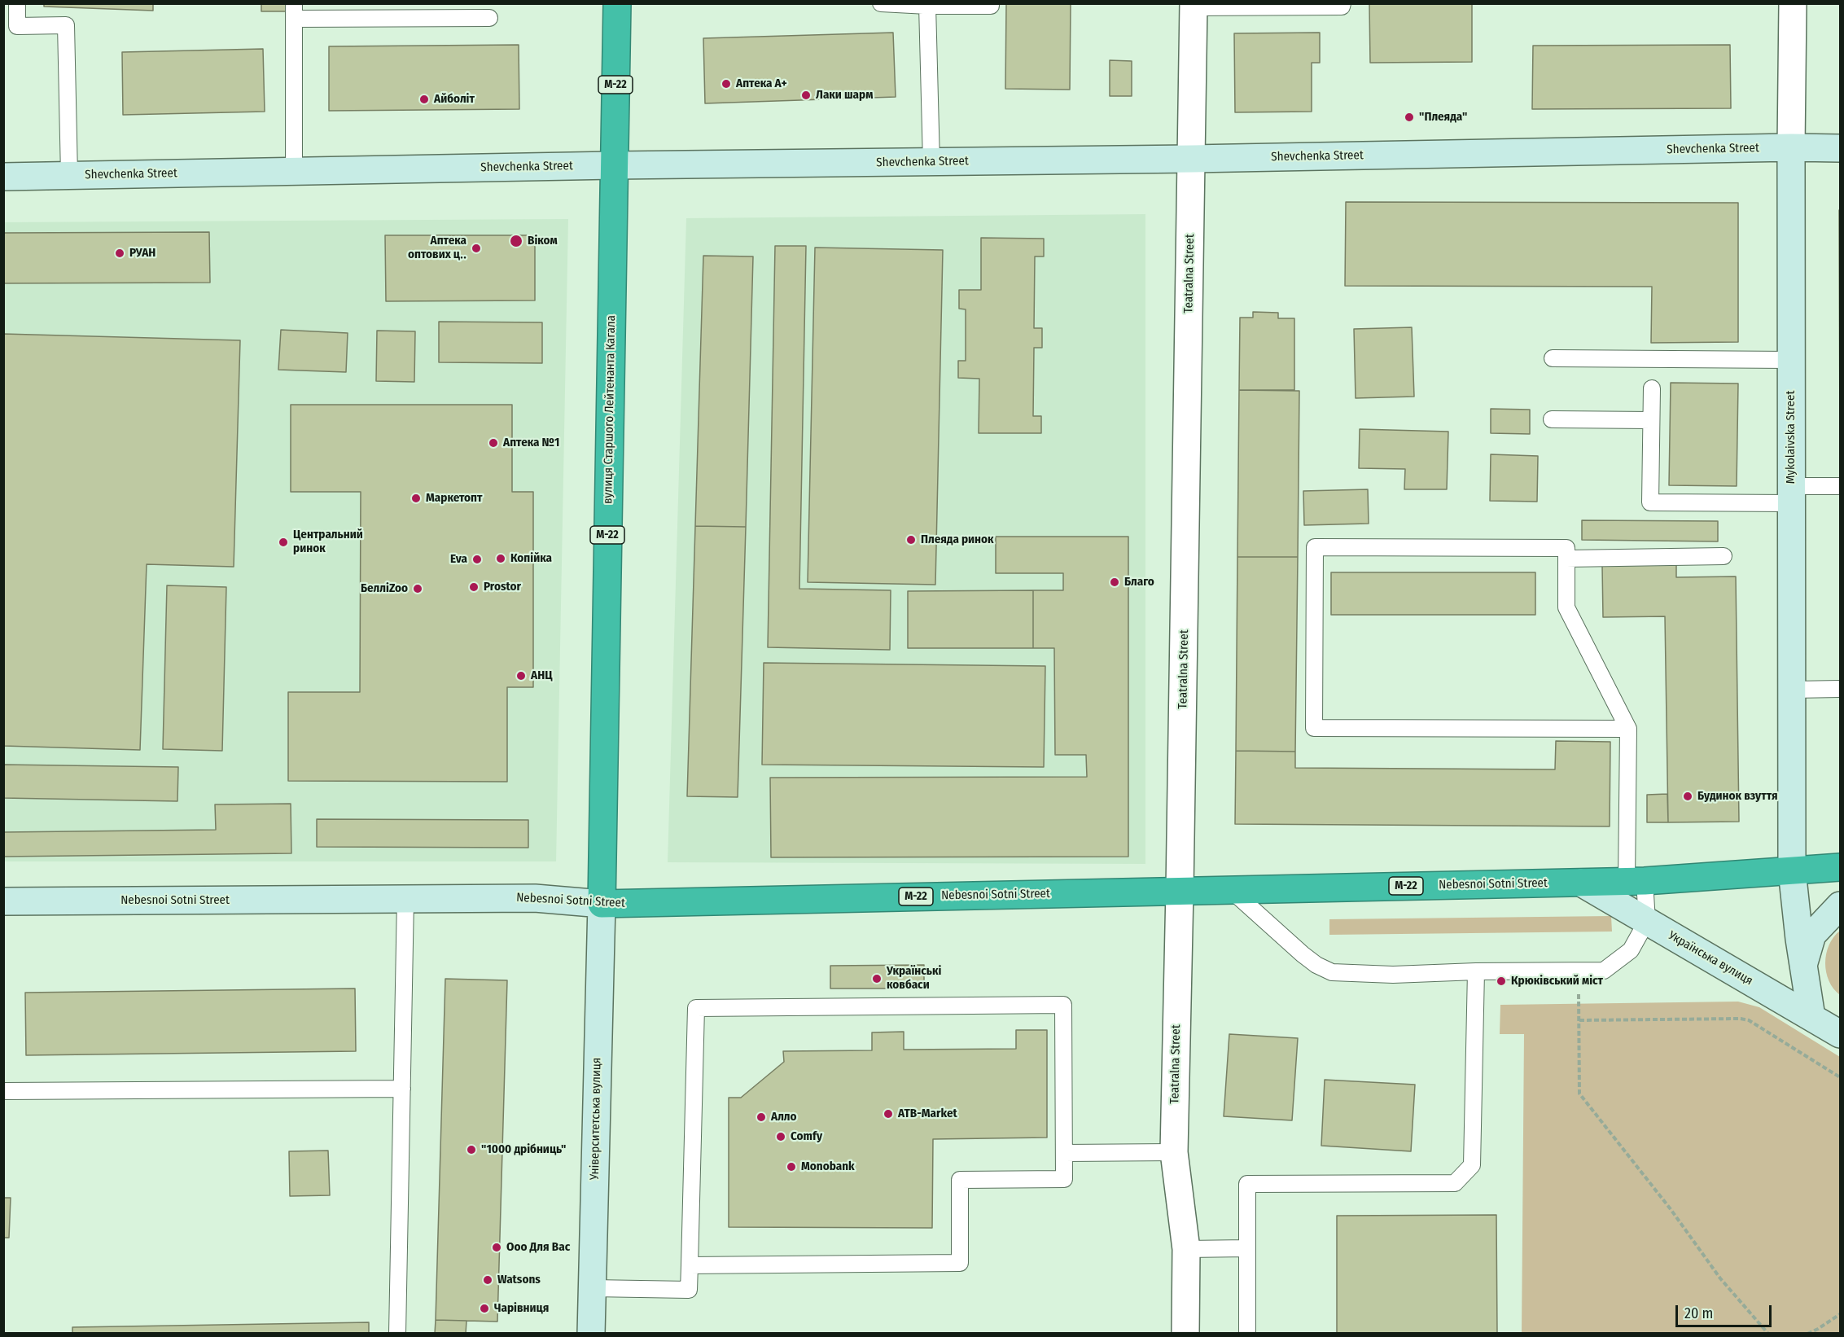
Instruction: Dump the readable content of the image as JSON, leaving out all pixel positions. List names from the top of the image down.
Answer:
{
  "streets": {
    "highway": ["М-22", "вулиця Старшого Лейтенанта Кагала", "Nebesnoi Sotni Street"],
    "street": [
      "Shevchenka Street",
      "Teatralna Street",
      "Mykolaivska Street",
      "Українська вулиця",
      "Університетська вулиця"
    ]
  },
  "crossings": [
    ["Shevchenka Street", "Teatralna Street"],
    ["Shevchenka Street", "вулиця Старшого Лейтенанта Кагала"],
    ["Shevchenka Street", "Mykolaivska Street"],
    ["Teatralna Street", "Nebesnoi Sotni Street"],
    ["вулиця Старшого Лейтенанта Кагала", "Nebesnoi Sotni Street"],
    ["вулиця Старшого Лейтенанта Кагала", "Університетська вулиця"],
    ["Mykolaivska Street", "Nebesnoi Sotni Street"],
    ["Mykolaivska Street", "Українська вулиця"],
    ["Nebesnoi Sotni Street", "Українська вулиця"],
    ["Nebesnoi Sotni Street", "Університетська вулиця"]
  ],
  "places": [
    "Аптека А+",
    "Лаки шарм",
    "Айболіт",
    "\"Плеяда\"",
    "Віком",
    "Аптека оптових ц‥",
    "РУАН",
    "Аптека №1",
    "Маркетопт",
    "Плеяда ринок",
    "Центральний ринок",
    "Копійка",
    "Eva",
    "Благо",
    "Prostor",
    "БелліZoo",
    "АНЦ",
    "Будинок взуття",
    "Українські ковбаси",
    "Крюківський міст",
    "ATB-Market",
    "Алло",
    "Comfy",
    "\"1000 дрібниць\"",
    "Monobank",
    "Ооо Для Вас",
    "Watsons",
    "Чарівниця"
  ],
  "scale_bar": "20 m"
}
